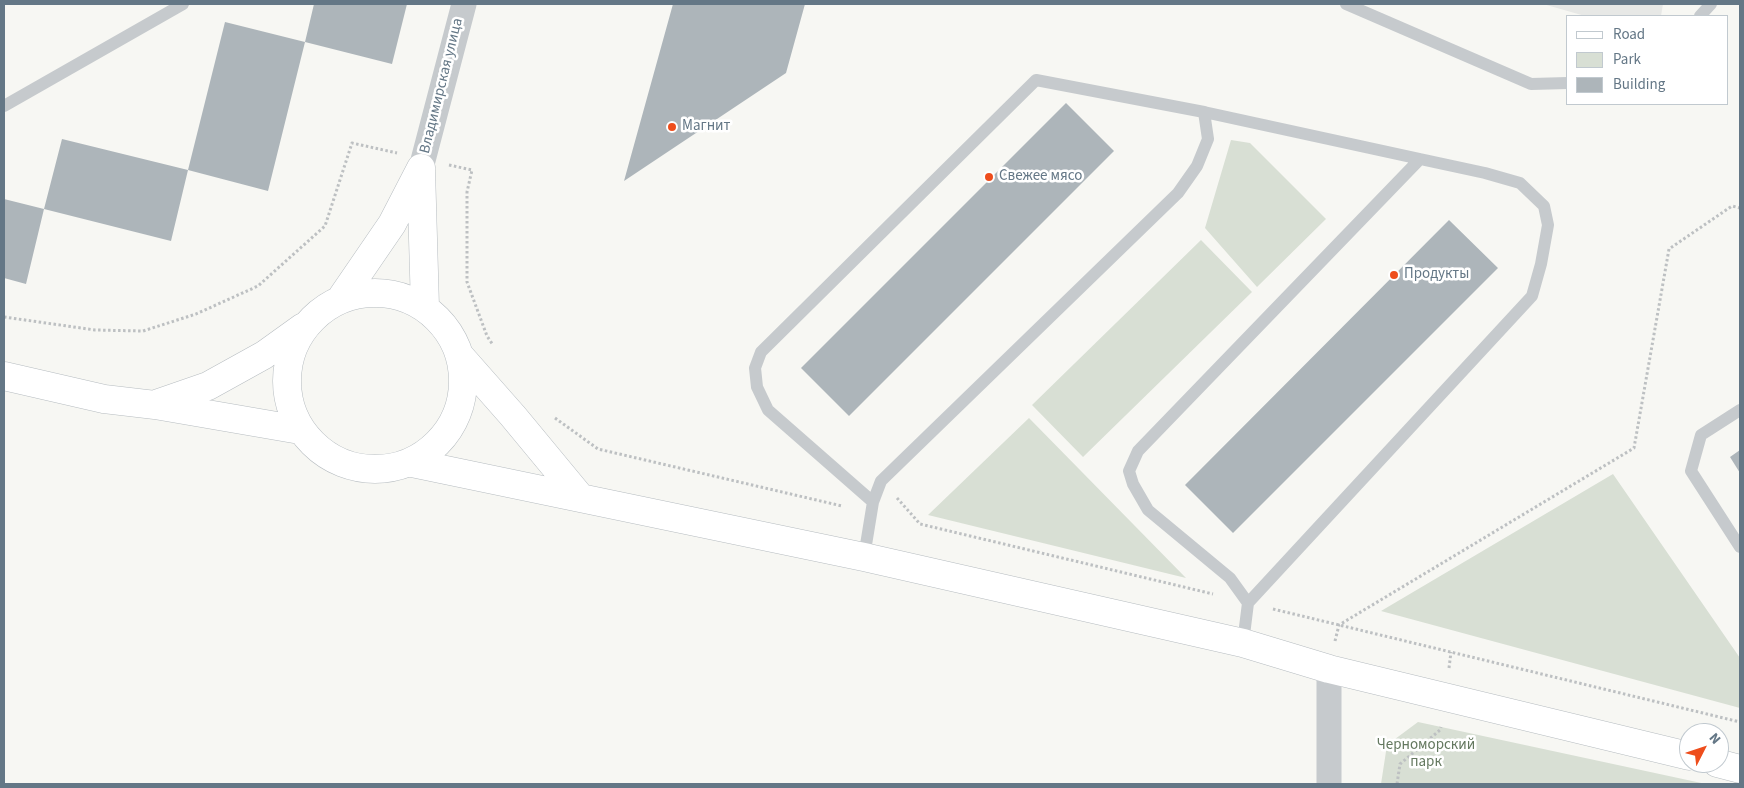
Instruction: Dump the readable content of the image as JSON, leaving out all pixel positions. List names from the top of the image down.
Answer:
{
  "streets": {
    "street": ["Владимирская улица"]
  },
  "parks": ["Черноморский парк"],
  "places": ["Магнит", "Свежее мясо", "Продукты"],
  "legend": ["Road", "Park", "Building"],
  "north": "top right"
}
